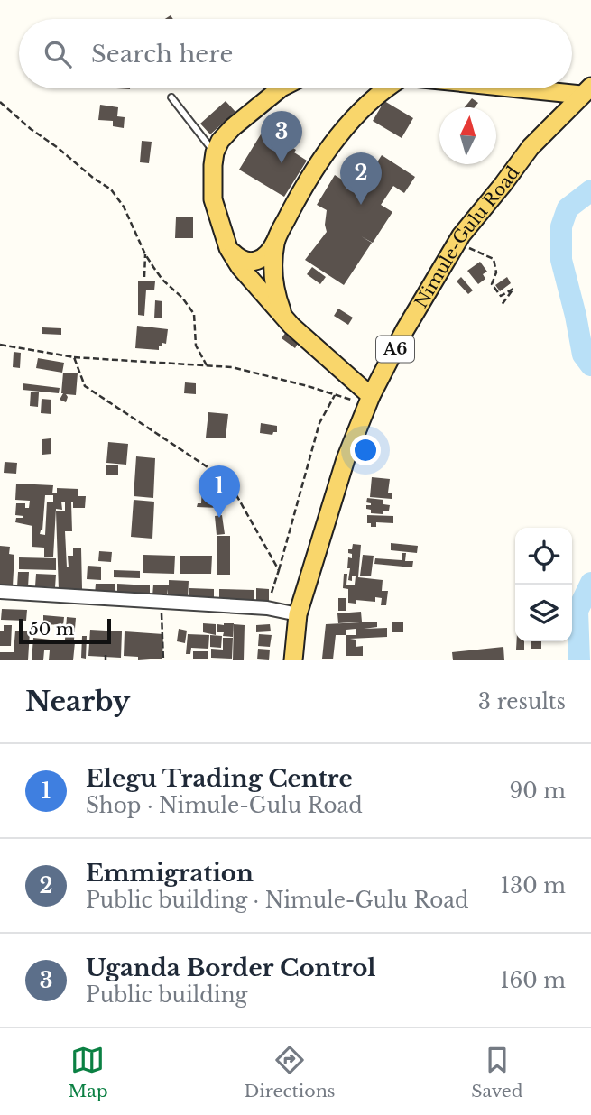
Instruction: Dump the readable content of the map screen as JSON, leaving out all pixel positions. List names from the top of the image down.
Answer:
{
  "streets": {
    "main road": ["Nimule-Gulu Road", "A6"]
  },
  "scale_bar": "50 m",
  "north": "top",
  "page": {
    "search": "Search here",
    "pins": ["3", "2", "1"],
    "scale": "50 m",
    "heading": ["Nearby", "3 results"],
    "list": [
      {
        "mark": "1",
        "name": "Elegu Trading Centre",
        "note": "Shop · Nimule-Gulu Road",
        "value": "90 m"
      },
      {
        "mark": "2",
        "name": "Emmigration",
        "note": "Public building · Nimule-Gulu Road",
        "value": "130 m"
      },
      {
        "mark": "3",
        "name": "Uganda Border Control",
        "note": "Public building",
        "value": "160 m"
      }
    ],
    "nav": ["Map", "Directions", "Saved"]
  }
}
